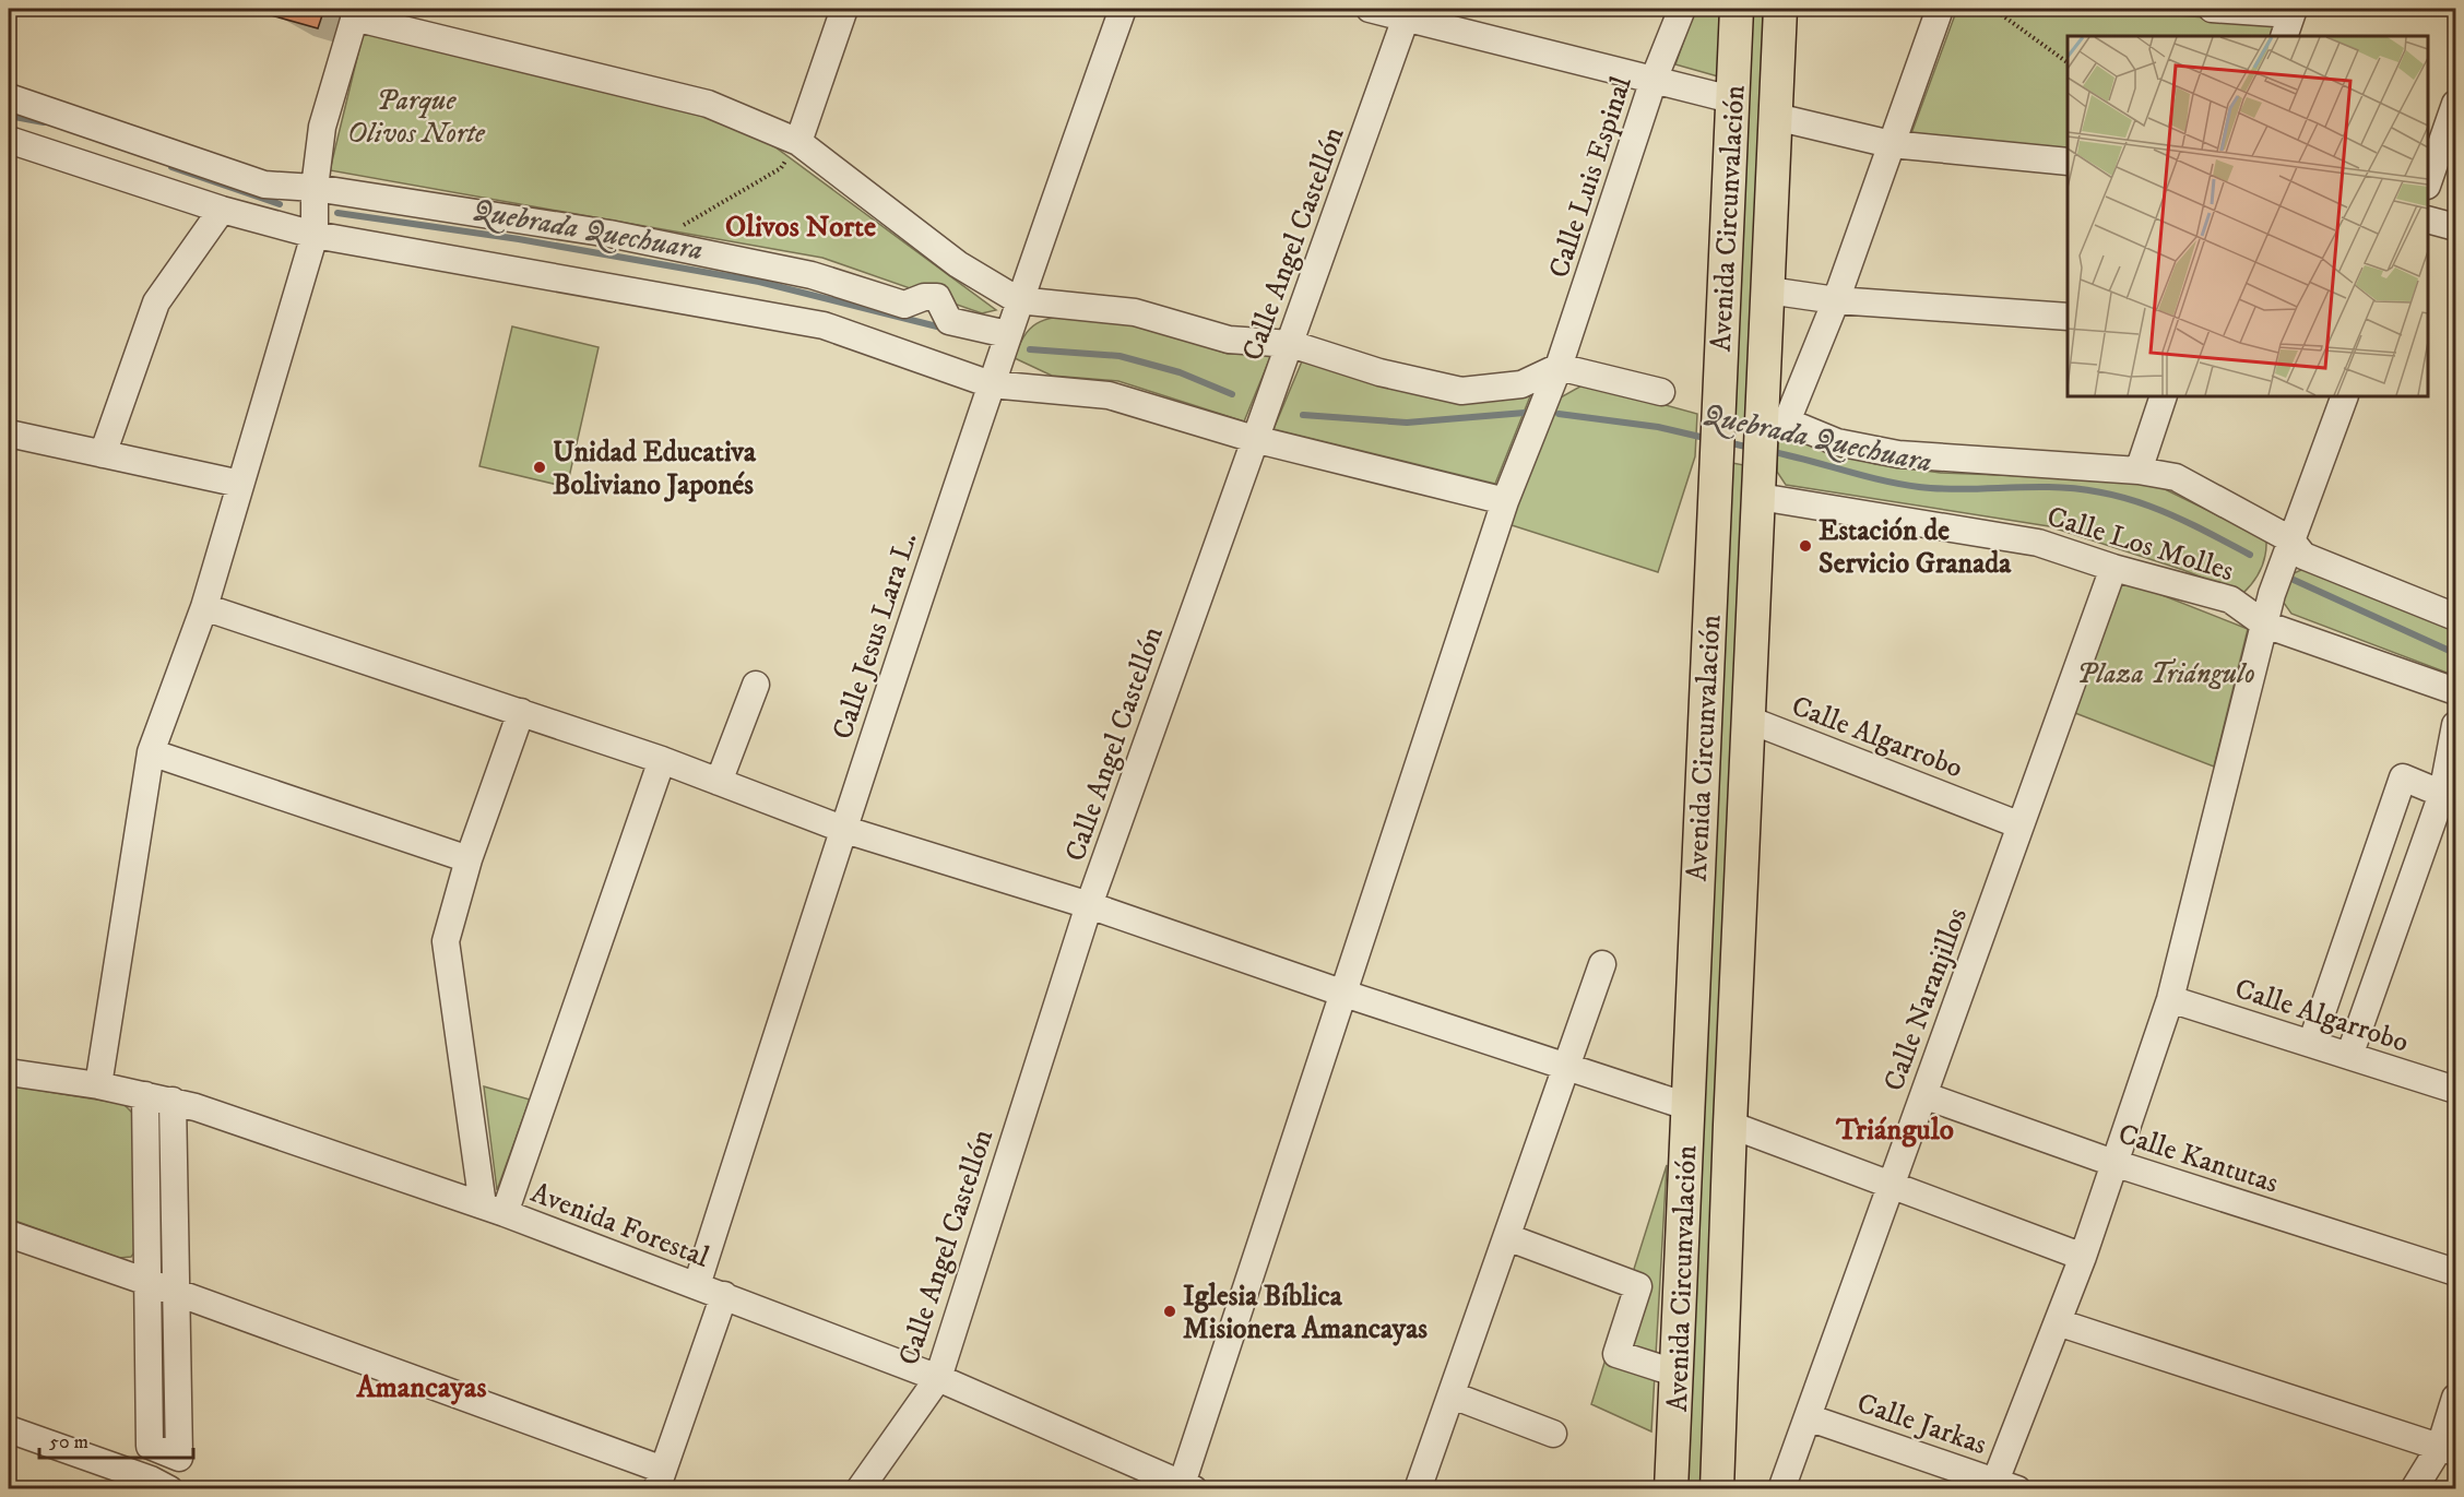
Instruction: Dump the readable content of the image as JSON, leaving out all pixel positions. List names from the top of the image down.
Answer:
{
  "streets": {
    "main road": ["Avenida Circunvalación"],
    "street": [
      "Calle Luis Espinal",
      "Calle Angel Castellón",
      "Calle Los Molles",
      "Calle Jesus Lara L.",
      "Calle Algarrobo",
      "Calle Naranjillos",
      "Calle Kantutas",
      "Avenida Forestal",
      "Calle Jarkas"
    ]
  },
  "crossings": [
    ["Calle Luis Espinal", "Avenida Forestal"],
    ["Avenida Circunvalación", "Calle Los Molles"],
    ["Avenida Circunvalación", "Calle Algarrobo"],
    ["Calle Angel Castellón", "Avenida Forestal"],
    ["Calle Los Molles", "Calle Naranjillos"],
    ["Calle Jesus Lara L.", "Avenida Forestal"],
    ["Calle Algarrobo", "Calle Naranjillos"],
    ["Calle Naranjillos", "Calle Kantutas"],
    ["Calle Naranjillos", "Calle Jarkas"]
  ],
  "districts": ["Olivos Norte", "Triángulo", "Amancayas"],
  "water": ["Quebrada Quechuara"],
  "parks": ["Parque Olivos Norte", "Plaza Triángulo"],
  "places": ["Unidad Educativa Boliviano Japonés", "Estación de Servicio Granada", "Iglesia Bíblica Misionera Amancayas"],
  "scale_bar": "50 m"
}
